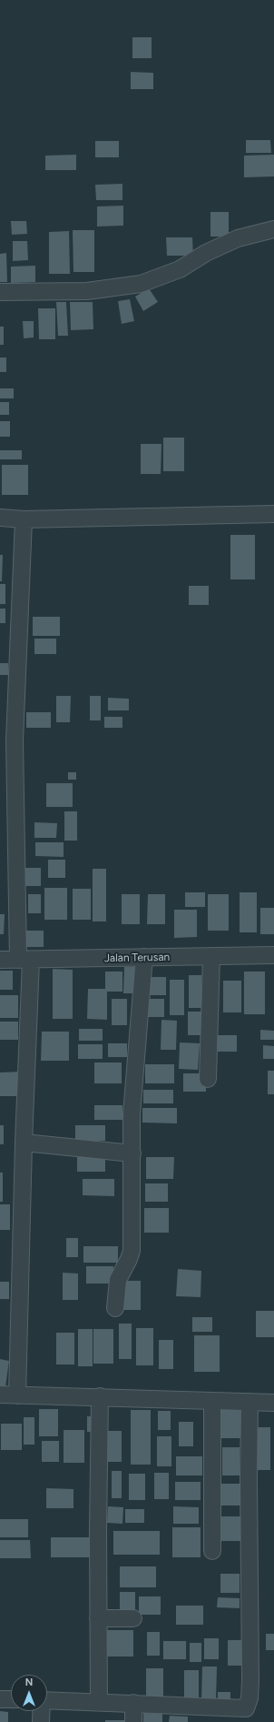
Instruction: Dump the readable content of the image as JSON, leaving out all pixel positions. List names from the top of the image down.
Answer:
{
  "streets": {
    "street": ["Jalan Terusan"]
  },
  "north": "top"
}
